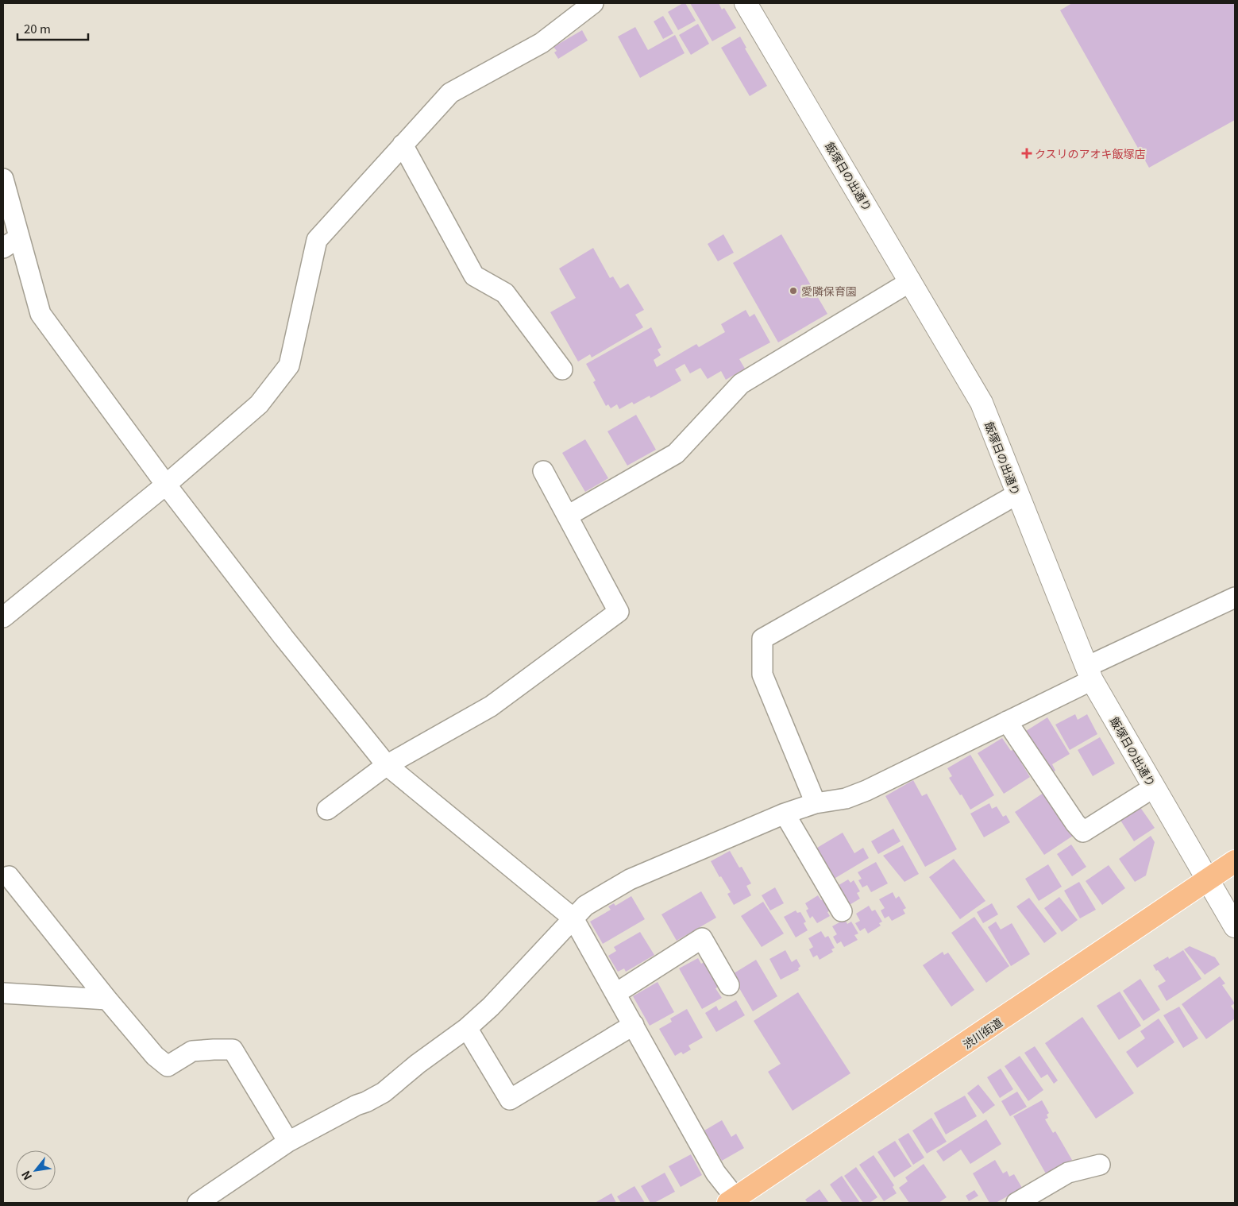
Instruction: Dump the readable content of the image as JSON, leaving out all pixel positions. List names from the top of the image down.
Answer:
{
  "streets": {
    "main road": ["渋川街道"],
    "street": ["飯塚日の出通り"]
  },
  "crossings": [
    ["飯塚日の出通り", "渋川街道"]
  ],
  "places": {
    "health": ["クスリのアオキ飯塚店"],
    "other": ["愛隣保育園"]
  },
  "scale_bar": "20 m",
  "north": "bottom left"
}
